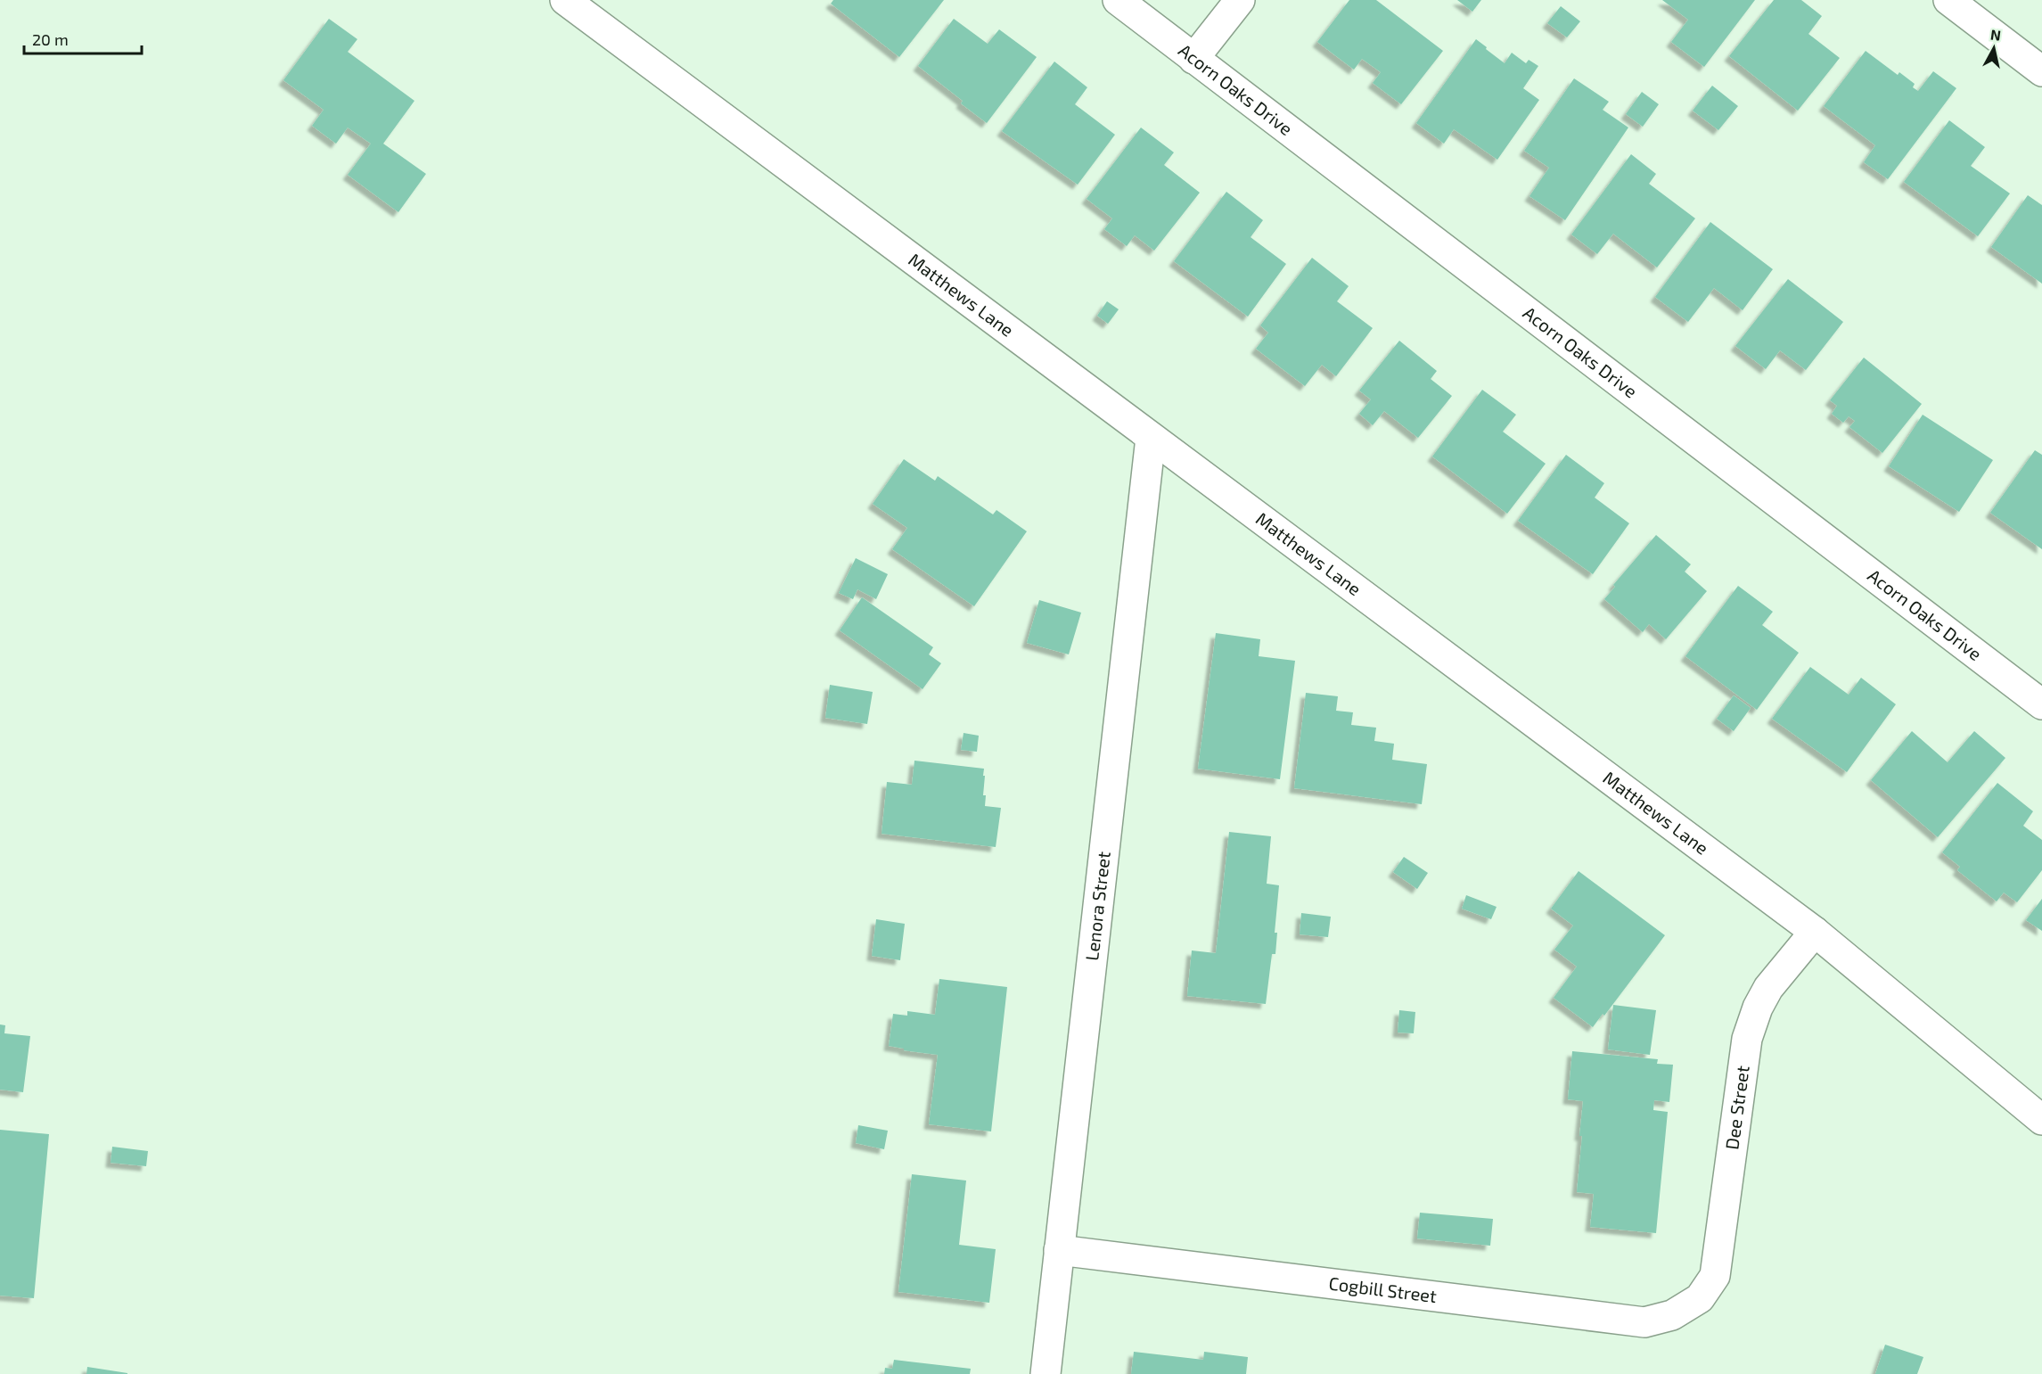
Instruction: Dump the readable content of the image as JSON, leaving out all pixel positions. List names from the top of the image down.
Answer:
{
  "streets": {
    "street": [
      "Acorn Oaks Drive",
      "Matthews Lane",
      "Lenora Street",
      "Dee Street",
      "Cogbill Street"
    ]
  },
  "crossings": [
    ["Matthews Lane", "Lenora Street"],
    ["Matthews Lane", "Dee Street"],
    ["Lenora Street", "Cogbill Street"],
    ["Dee Street", "Cogbill Street"]
  ],
  "scale_bar": "20 m",
  "north": "top"
}
